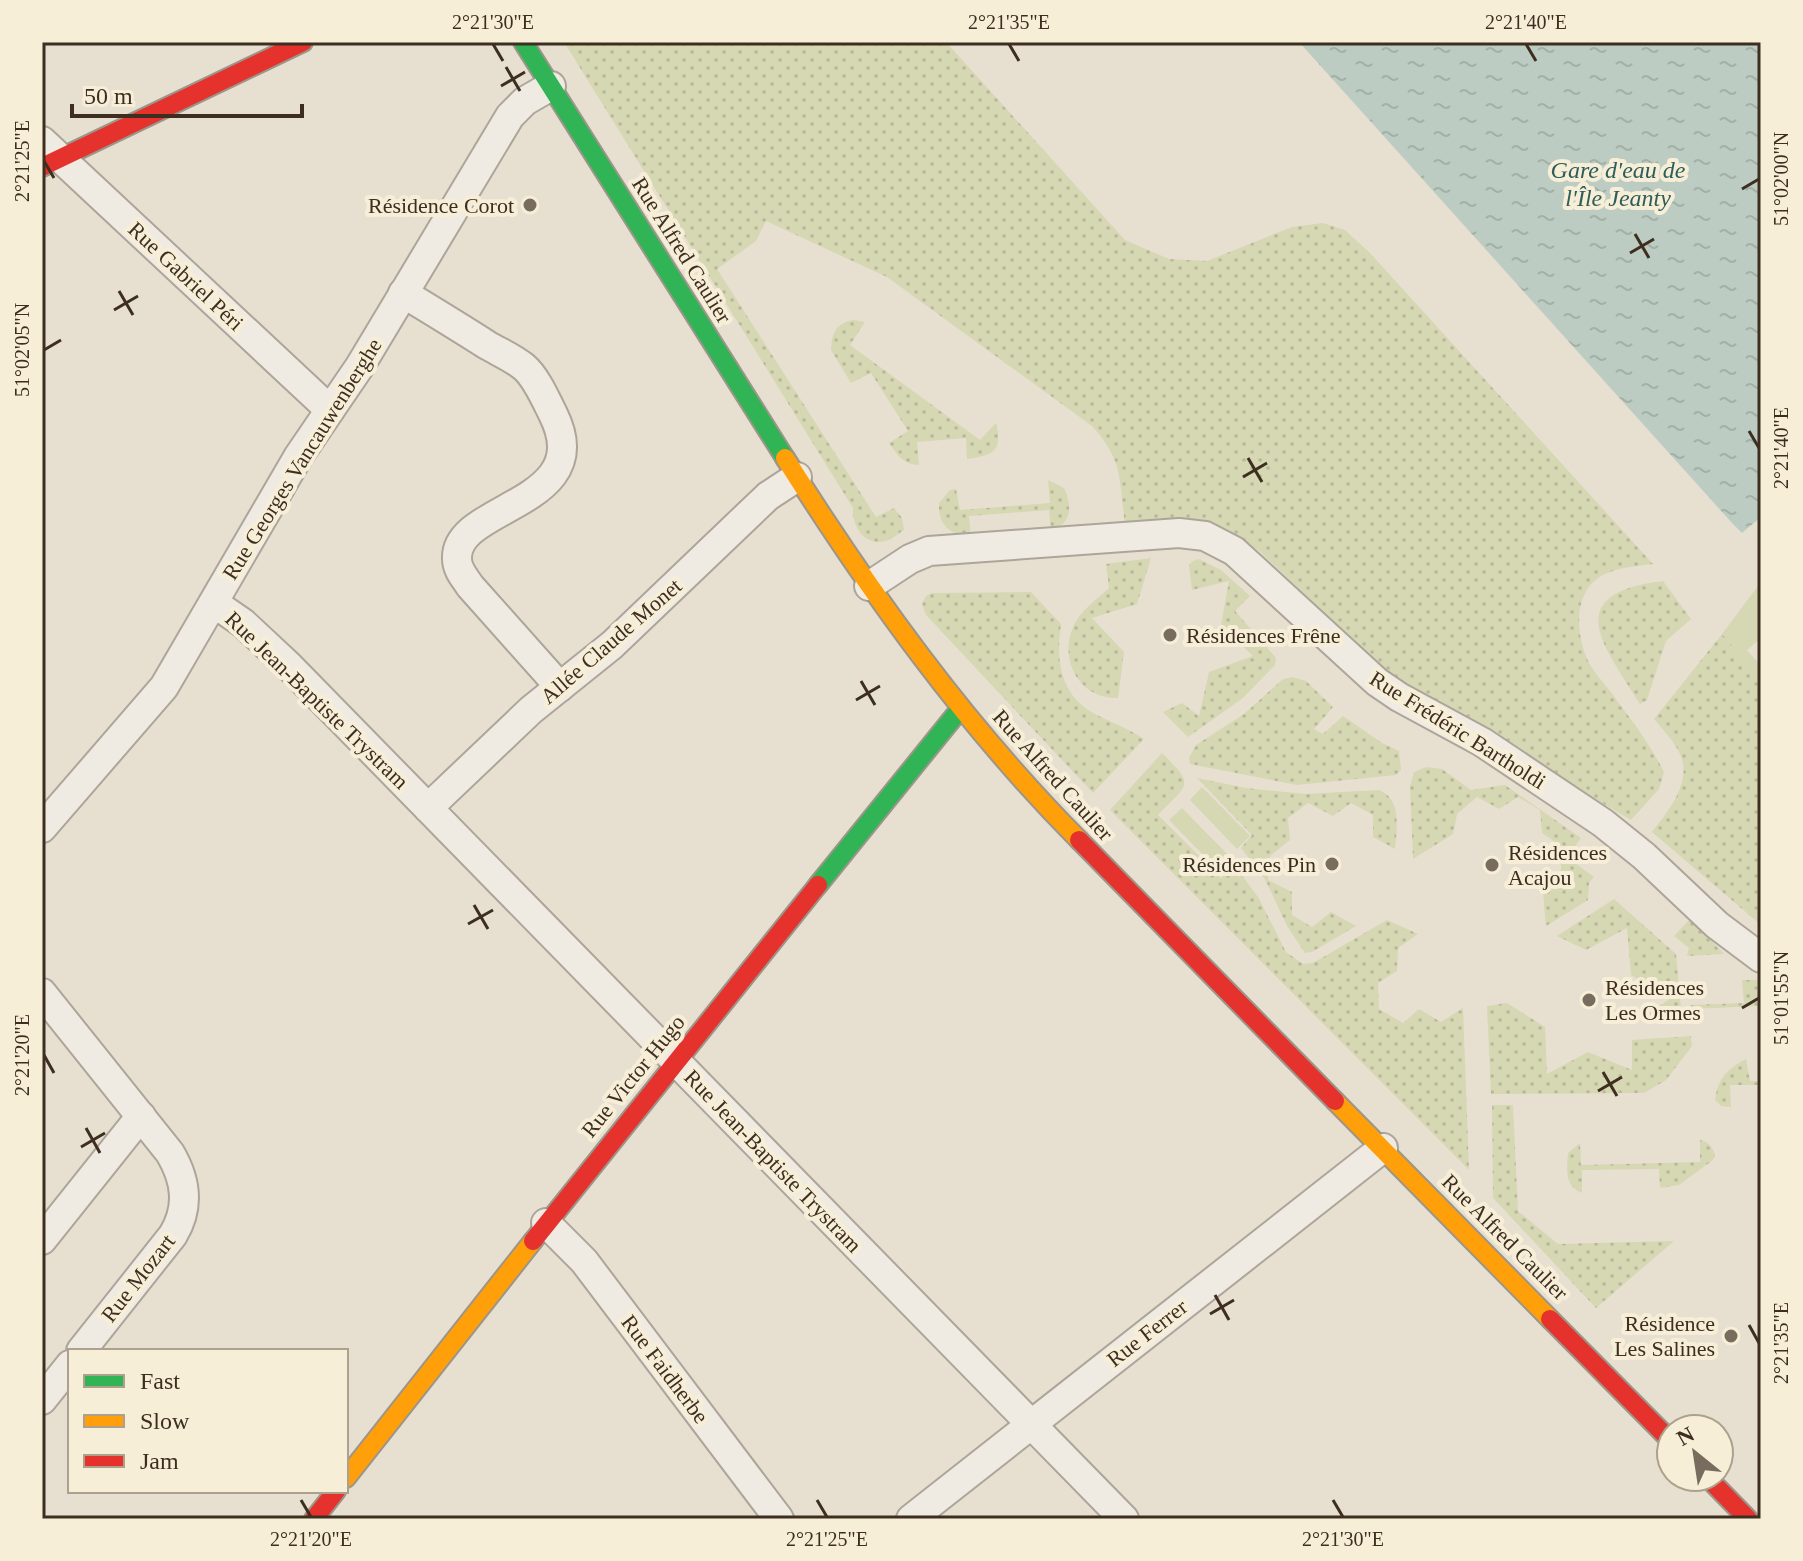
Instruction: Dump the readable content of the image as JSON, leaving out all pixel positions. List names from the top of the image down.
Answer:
{
  "streets": {
    "street": [
      "Rue Alfred Caulier",
      "Rue Gabriel Péri",
      "Rue Georges Vancauwenberghe",
      "Allée Claude Monet",
      "Rue Jean-Baptiste Trystram",
      "Rue Frédéric Bartholdi",
      "Rue Victor Hugo",
      "Rue Mozart",
      "Rue Ferrer",
      "Rue Faidherbe"
    ]
  },
  "crossings": [
    ["Rue Alfred Caulier", "Rue Georges Vancauwenberghe"],
    ["Rue Alfred Caulier", "Allée Claude Monet"],
    ["Rue Alfred Caulier", "Rue Frédéric Bartholdi"],
    ["Rue Alfred Caulier", "Rue Victor Hugo"],
    ["Rue Alfred Caulier", "Rue Ferrer"],
    ["Rue Gabriel Péri", "Rue Georges Vancauwenberghe"],
    ["Rue Georges Vancauwenberghe", "Rue Jean-Baptiste Trystram"],
    ["Allée Claude Monet", "Rue Jean-Baptiste Trystram"],
    ["Rue Jean-Baptiste Trystram", "Rue Victor Hugo"],
    ["Rue Jean-Baptiste Trystram", "Rue Ferrer"],
    ["Rue Victor Hugo", "Rue Faidherbe"]
  ],
  "water": ["Gare d'eau de l'Île Jeanty"],
  "places": [
    "Résidence Corot",
    "Résidences Frêne",
    "Résidences Pin",
    "Résidences Acajou",
    "Résidences Les Ormes",
    "Résidence Les Salines"
  ],
  "legend": ["Fast", "Slow", "Jam"],
  "scale_bar": "50 m",
  "north": "top left",
  "coordinates": [
    "2°21'30\"E",
    "2°21'35\"E",
    "2°21'40\"E",
    "2°21'25\"E",
    "51°02'00\"N",
    "51°02'05\"N",
    "51°01'55\"N",
    "2°21'20\"E"
  ]
}
